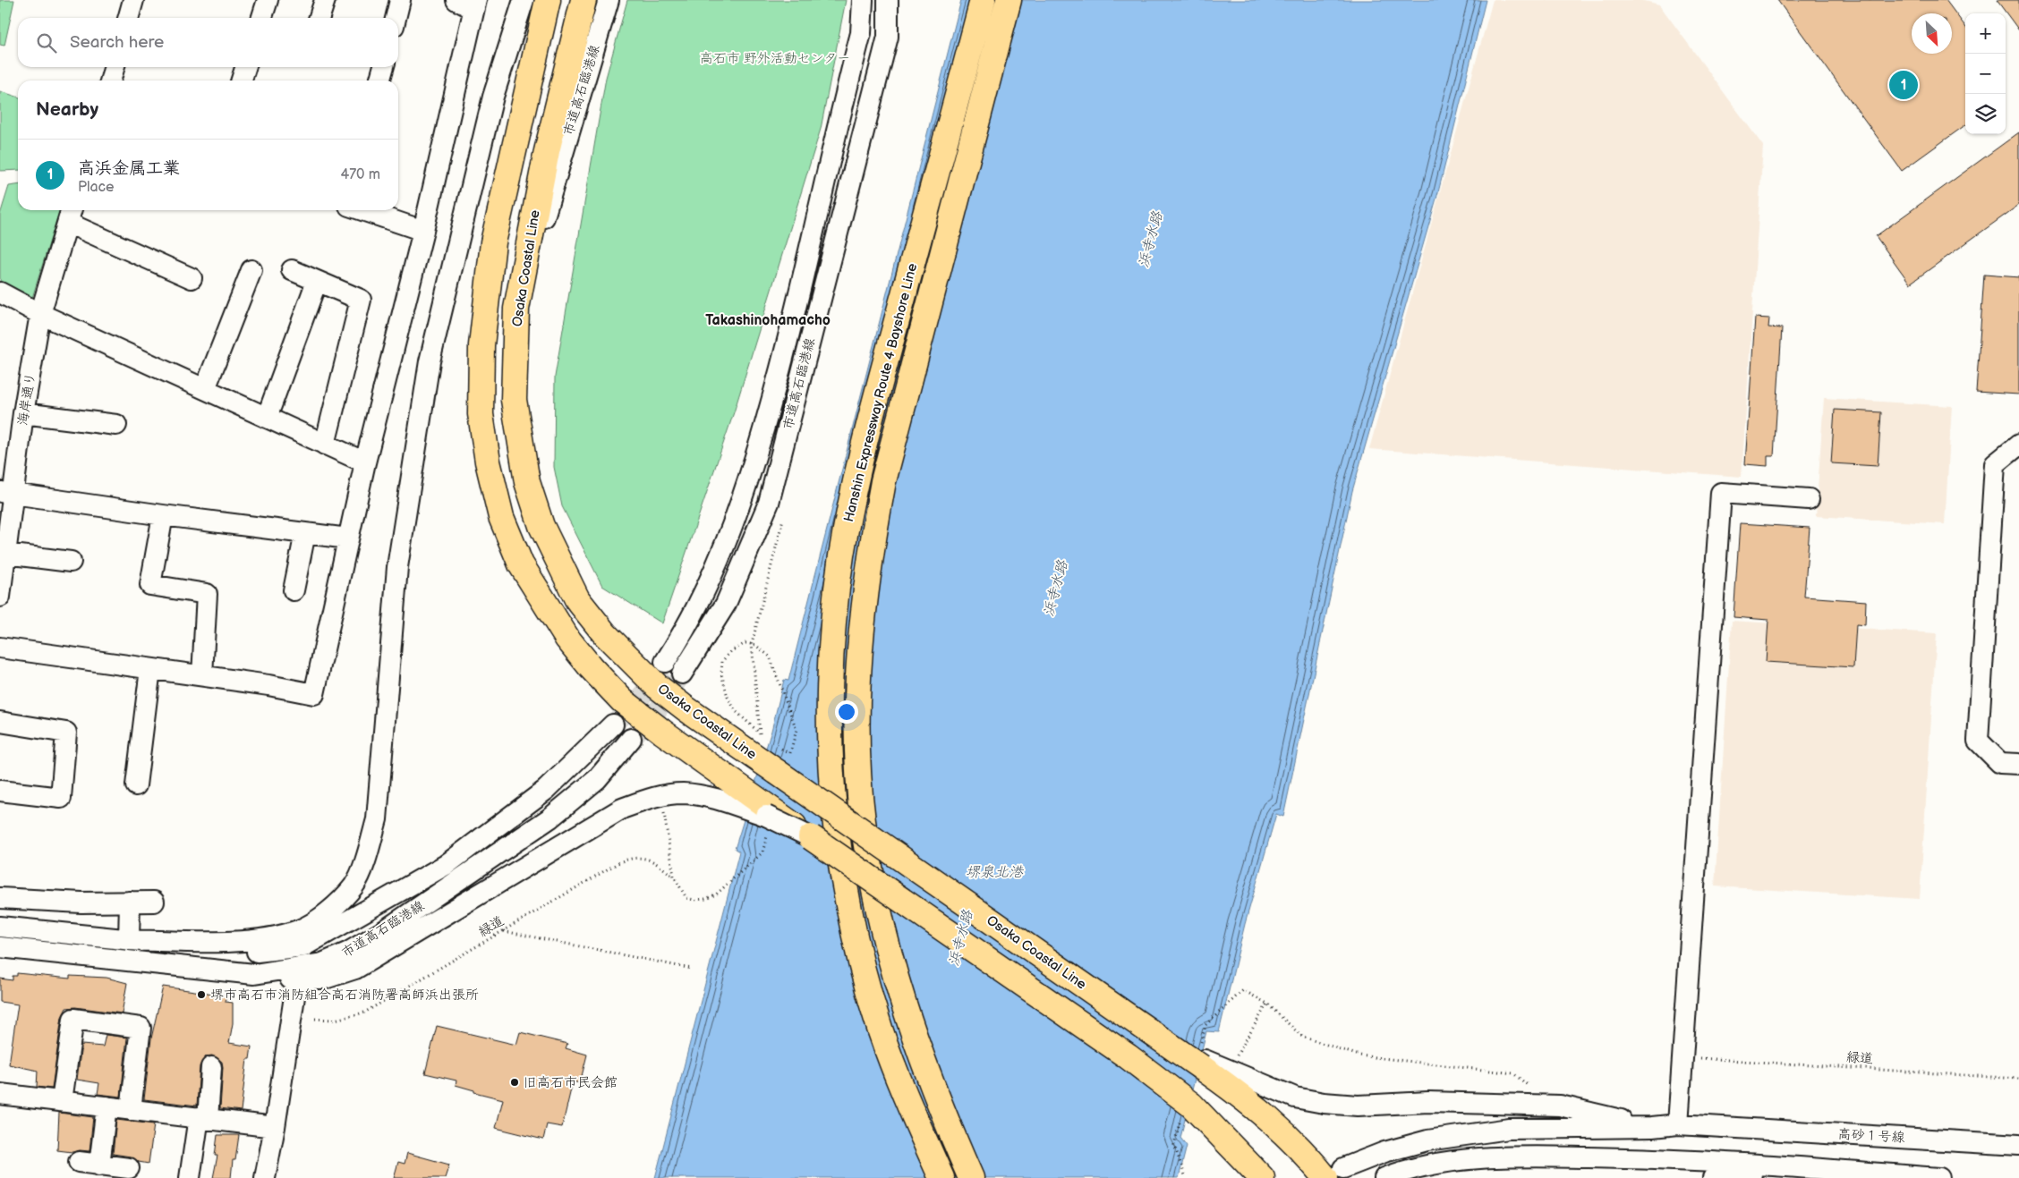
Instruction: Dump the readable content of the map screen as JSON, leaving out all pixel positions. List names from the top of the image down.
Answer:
{
  "streets": {
    "main road": ["Osaka Coastal Line", "Hanshin Expressway Route 4 Bayshore Line"],
    "street": ["市道高石臨港線", "海岸通り", "高砂１号線"],
    "path": ["緑道"]
  },
  "crossings": [
    ["市道高石臨港線", "Osaka Coastal Line"]
  ],
  "districts": ["Takashinohamacho"],
  "water": ["浜寺水路", "堺泉北港"],
  "parks": ["高石市 野外活動センター"],
  "places": ["堺市高石市消防組合高石消防署高師浜出張所", "旧高石市民会館"],
  "north": "bottom right",
  "page": {
    "map_buttons": ["+", "−"],
    "search": "Search here",
    "pins": "1",
    "heading": "Nearby",
    "list": [
      {
        "mark": "1",
        "name": "高浜金属工業",
        "note": "Place",
        "value": "470 m"
      }
    ]
  }
}
